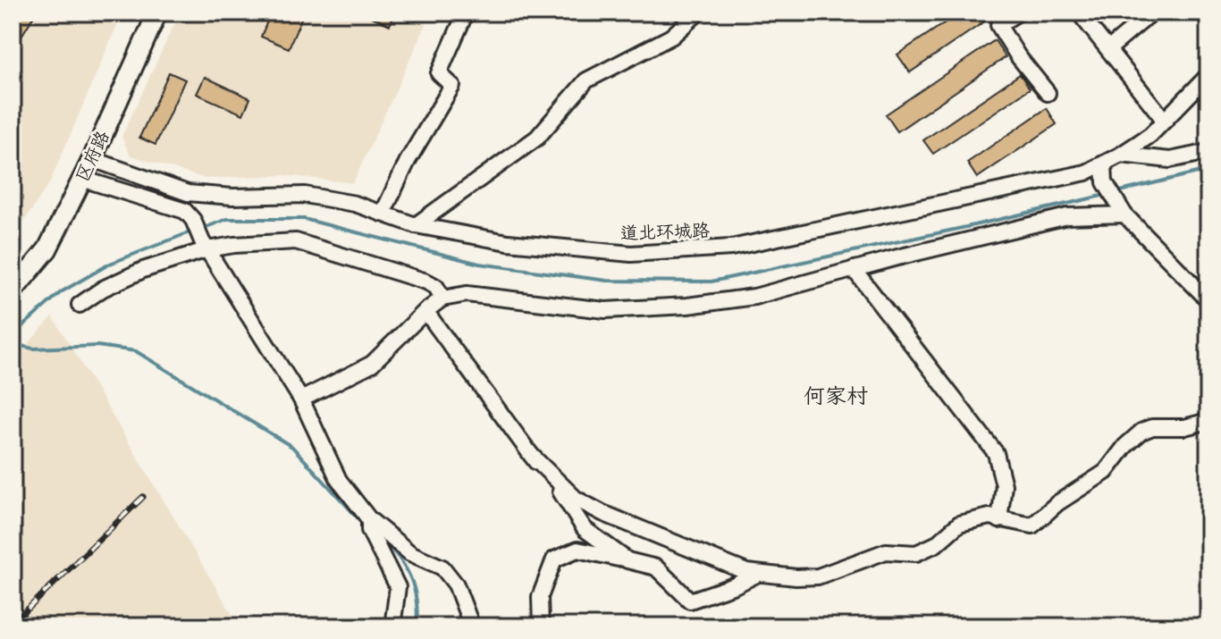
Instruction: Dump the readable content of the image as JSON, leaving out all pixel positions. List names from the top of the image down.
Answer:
{
  "streets": {
    "main road": ["区府路"],
    "street": ["道北环城路"]
  },
  "crossings": [
    ["区府路", "道北环城路"]
  ],
  "districts": ["何家村"]
}
